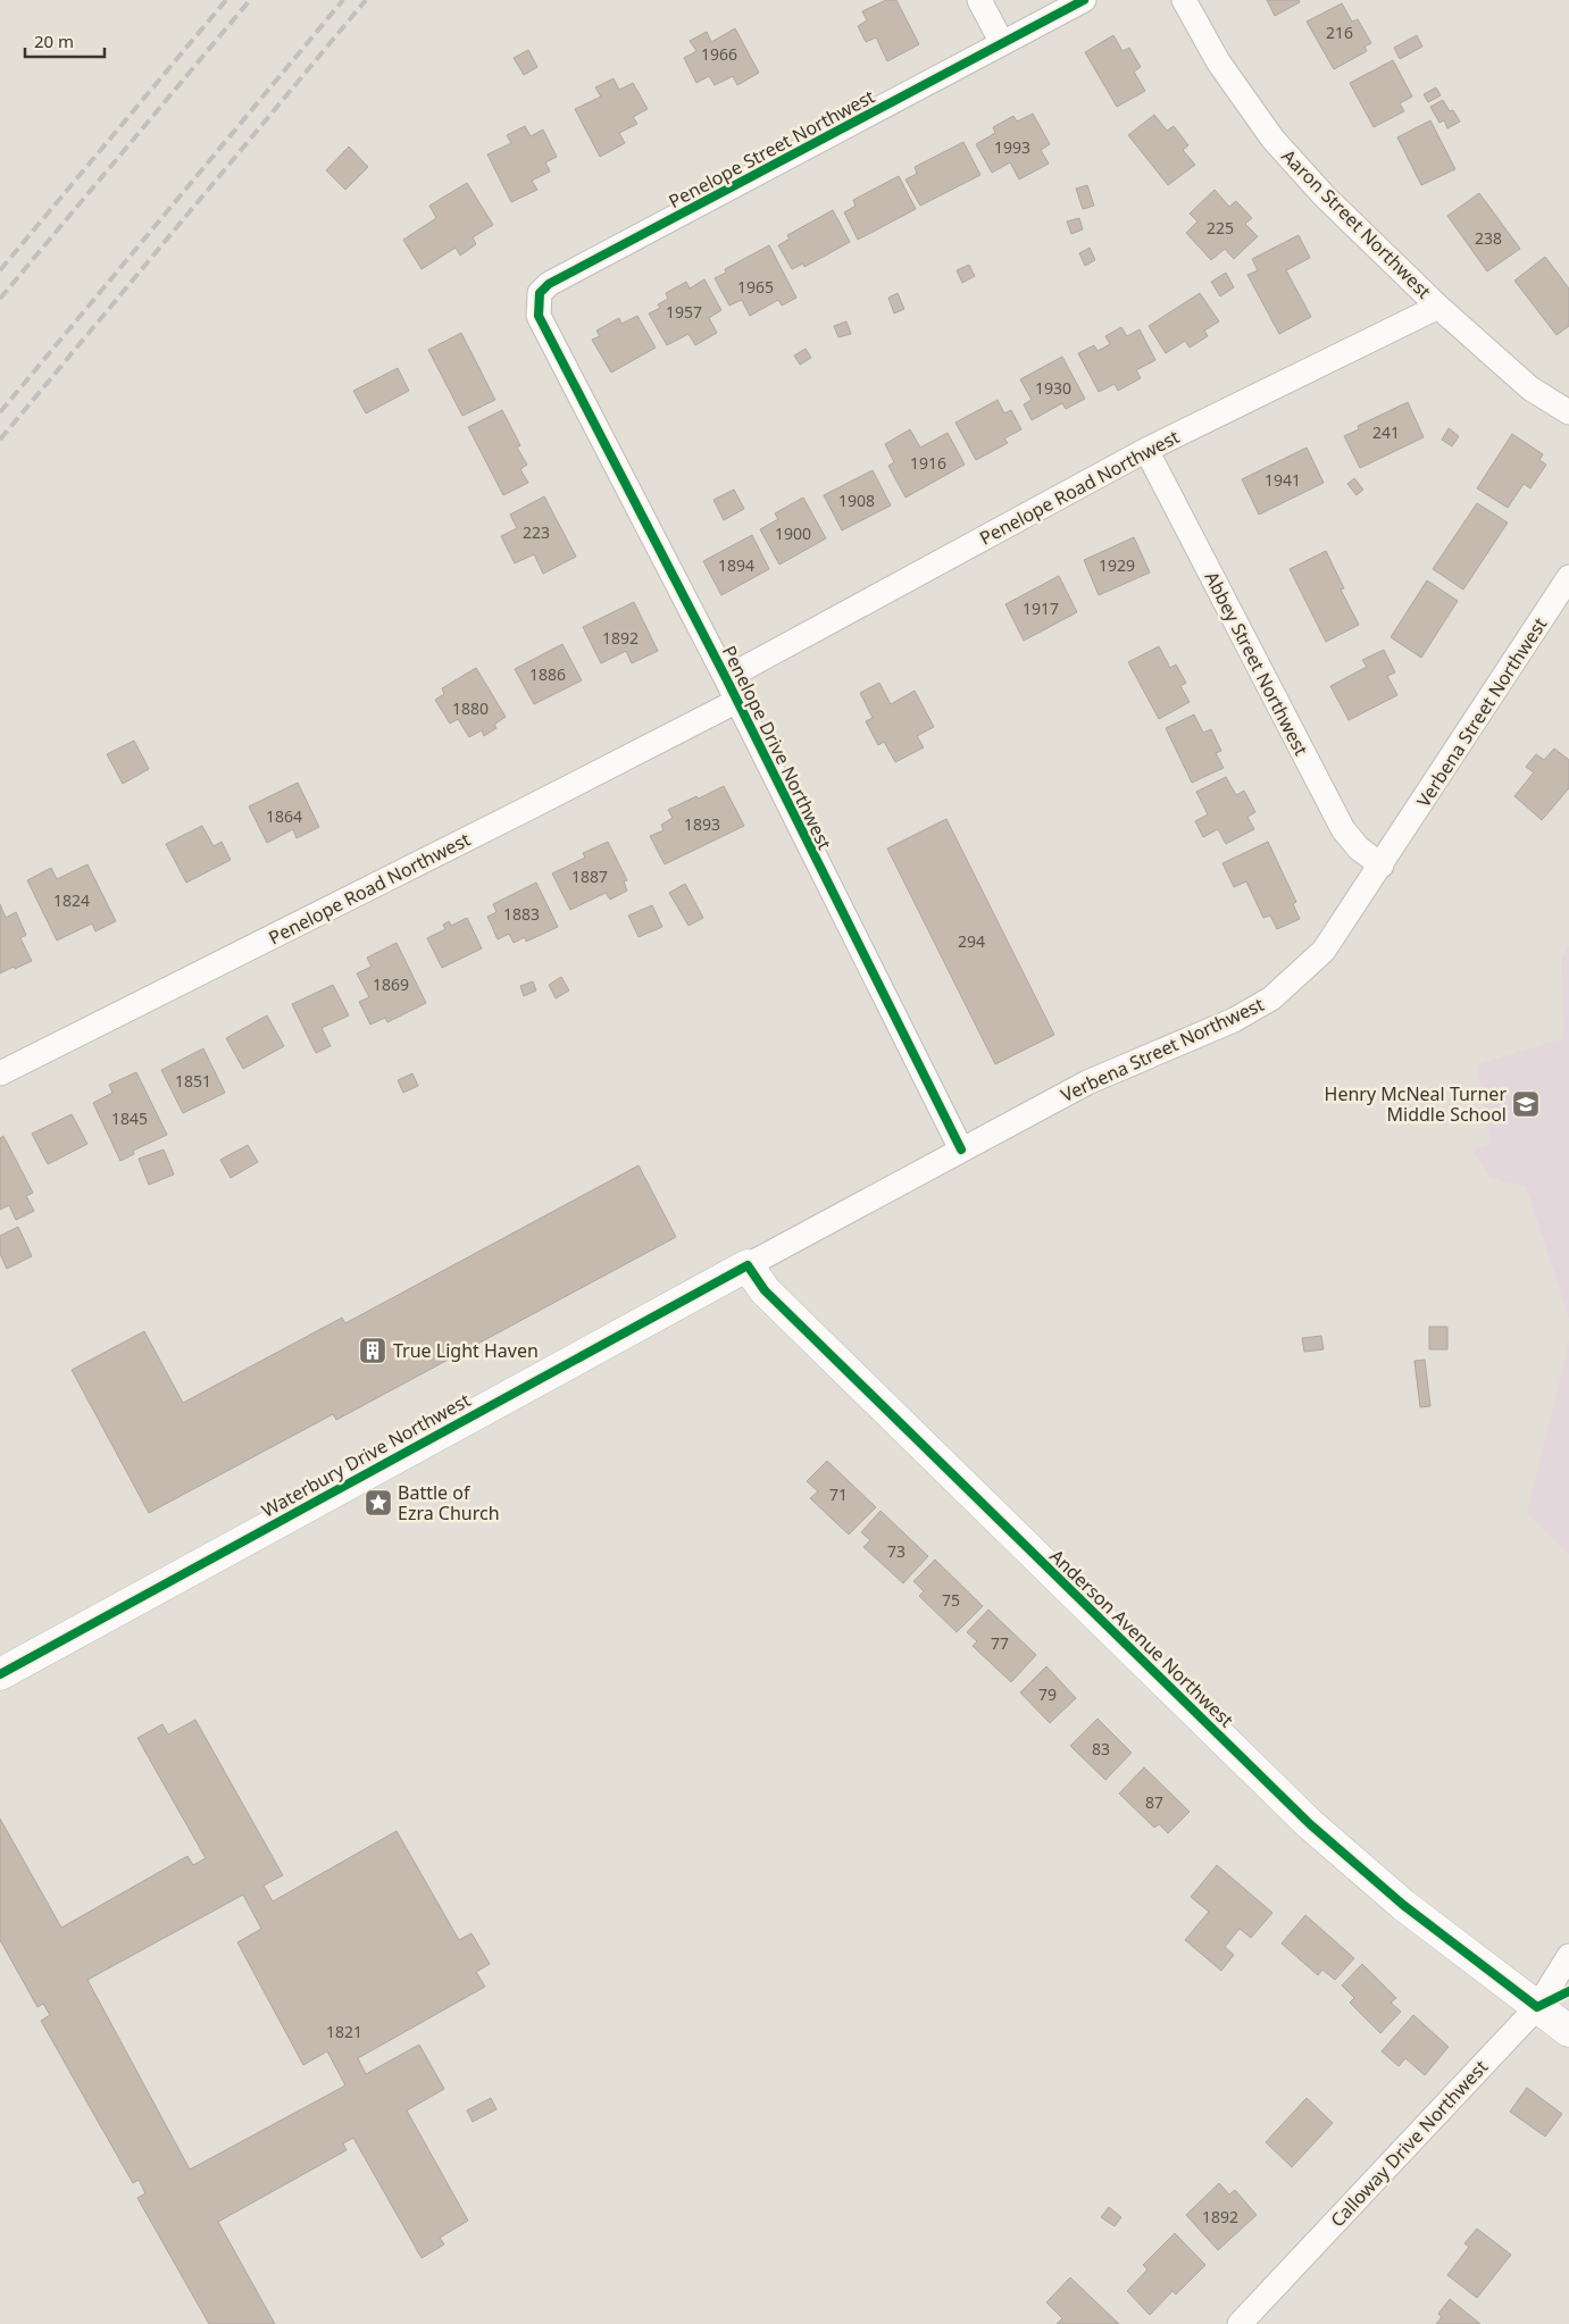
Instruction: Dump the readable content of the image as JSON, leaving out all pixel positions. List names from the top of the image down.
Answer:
{
  "streets": {
    "street": [
      "Penelope Street Northwest",
      "Aaron Street Northwest",
      "Penelope Road Northwest",
      "Abbey Street Northwest",
      "Verbena Street Northwest",
      "Penelope Drive Northwest",
      "Waterbury Drive Northwest",
      "Anderson Avenue Northwest",
      "Calloway Drive Northwest"
    ]
  },
  "crossings": [
    ["Penelope Street Northwest", "Penelope Drive Northwest"],
    ["Aaron Street Northwest", "Penelope Road Northwest"],
    ["Penelope Road Northwest", "Abbey Street Northwest"],
    ["Penelope Road Northwest", "Penelope Drive Northwest"],
    ["Abbey Street Northwest", "Verbena Street Northwest"],
    ["Verbena Street Northwest", "Penelope Drive Northwest"],
    ["Verbena Street Northwest", "Waterbury Drive Northwest"],
    ["Verbena Street Northwest", "Anderson Avenue Northwest"],
    ["Waterbury Drive Northwest", "Anderson Avenue Northwest"],
    ["Anderson Avenue Northwest", "Calloway Drive Northwest"]
  ],
  "places": {
    "school or university": ["Henry McNeal Turner Middle School"],
    "building": ["True Light Haven"],
    "place": ["Battle of Ezra Church"]
  },
  "house_numbers": [
    "216",
    "1966",
    "1993",
    "225",
    "238",
    "1965",
    "1957",
    "1930",
    "241",
    "1916",
    "1941",
    "1908",
    "223",
    "1900",
    "1894",
    "1929",
    "1917",
    "1892",
    "1886",
    "1880",
    "1864",
    "1893",
    "1887",
    "1824",
    "1883",
    "294",
    "1869",
    "1851",
    "1845",
    "71",
    "73",
    "75",
    "77",
    "79",
    "83",
    "87",
    "1821",
    "1892"
  ],
  "scale_bar": "20 m"
}
